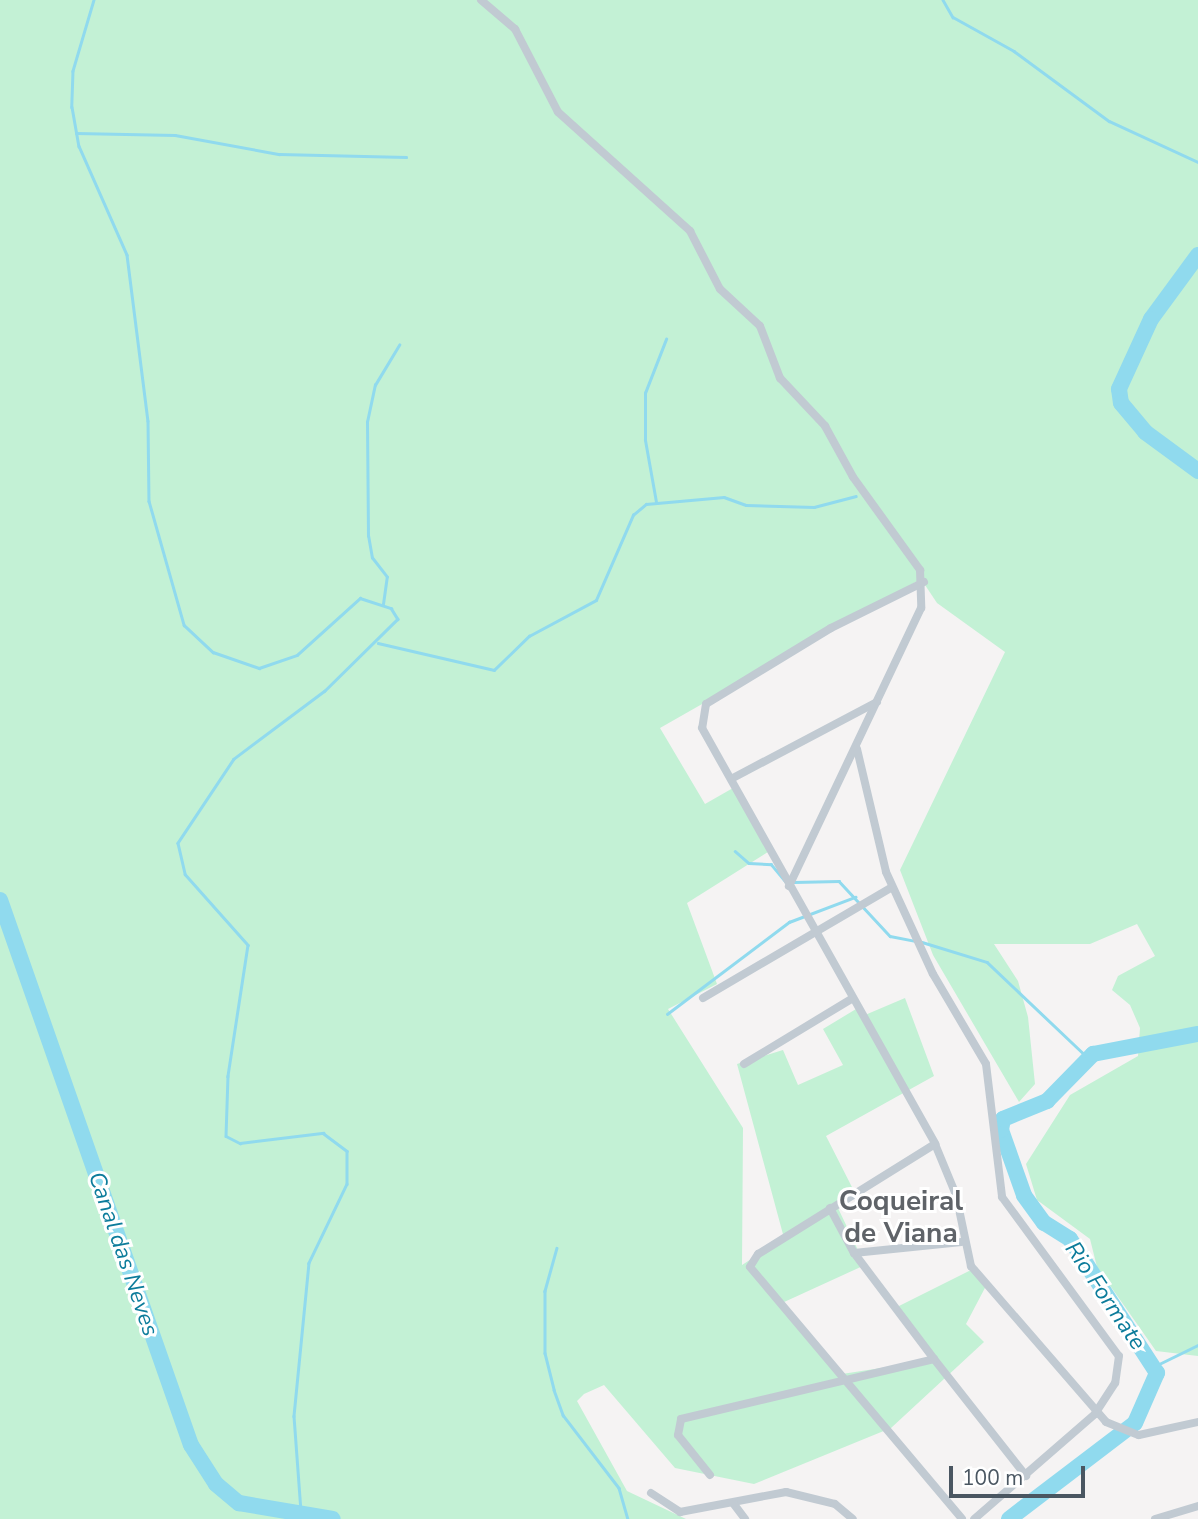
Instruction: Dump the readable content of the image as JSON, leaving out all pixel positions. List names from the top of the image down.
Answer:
{
  "districts": ["Coqueiral de Viana"],
  "water": ["Canal das Neves", "Rio Formate"],
  "scale_bar": "100 m"
}
